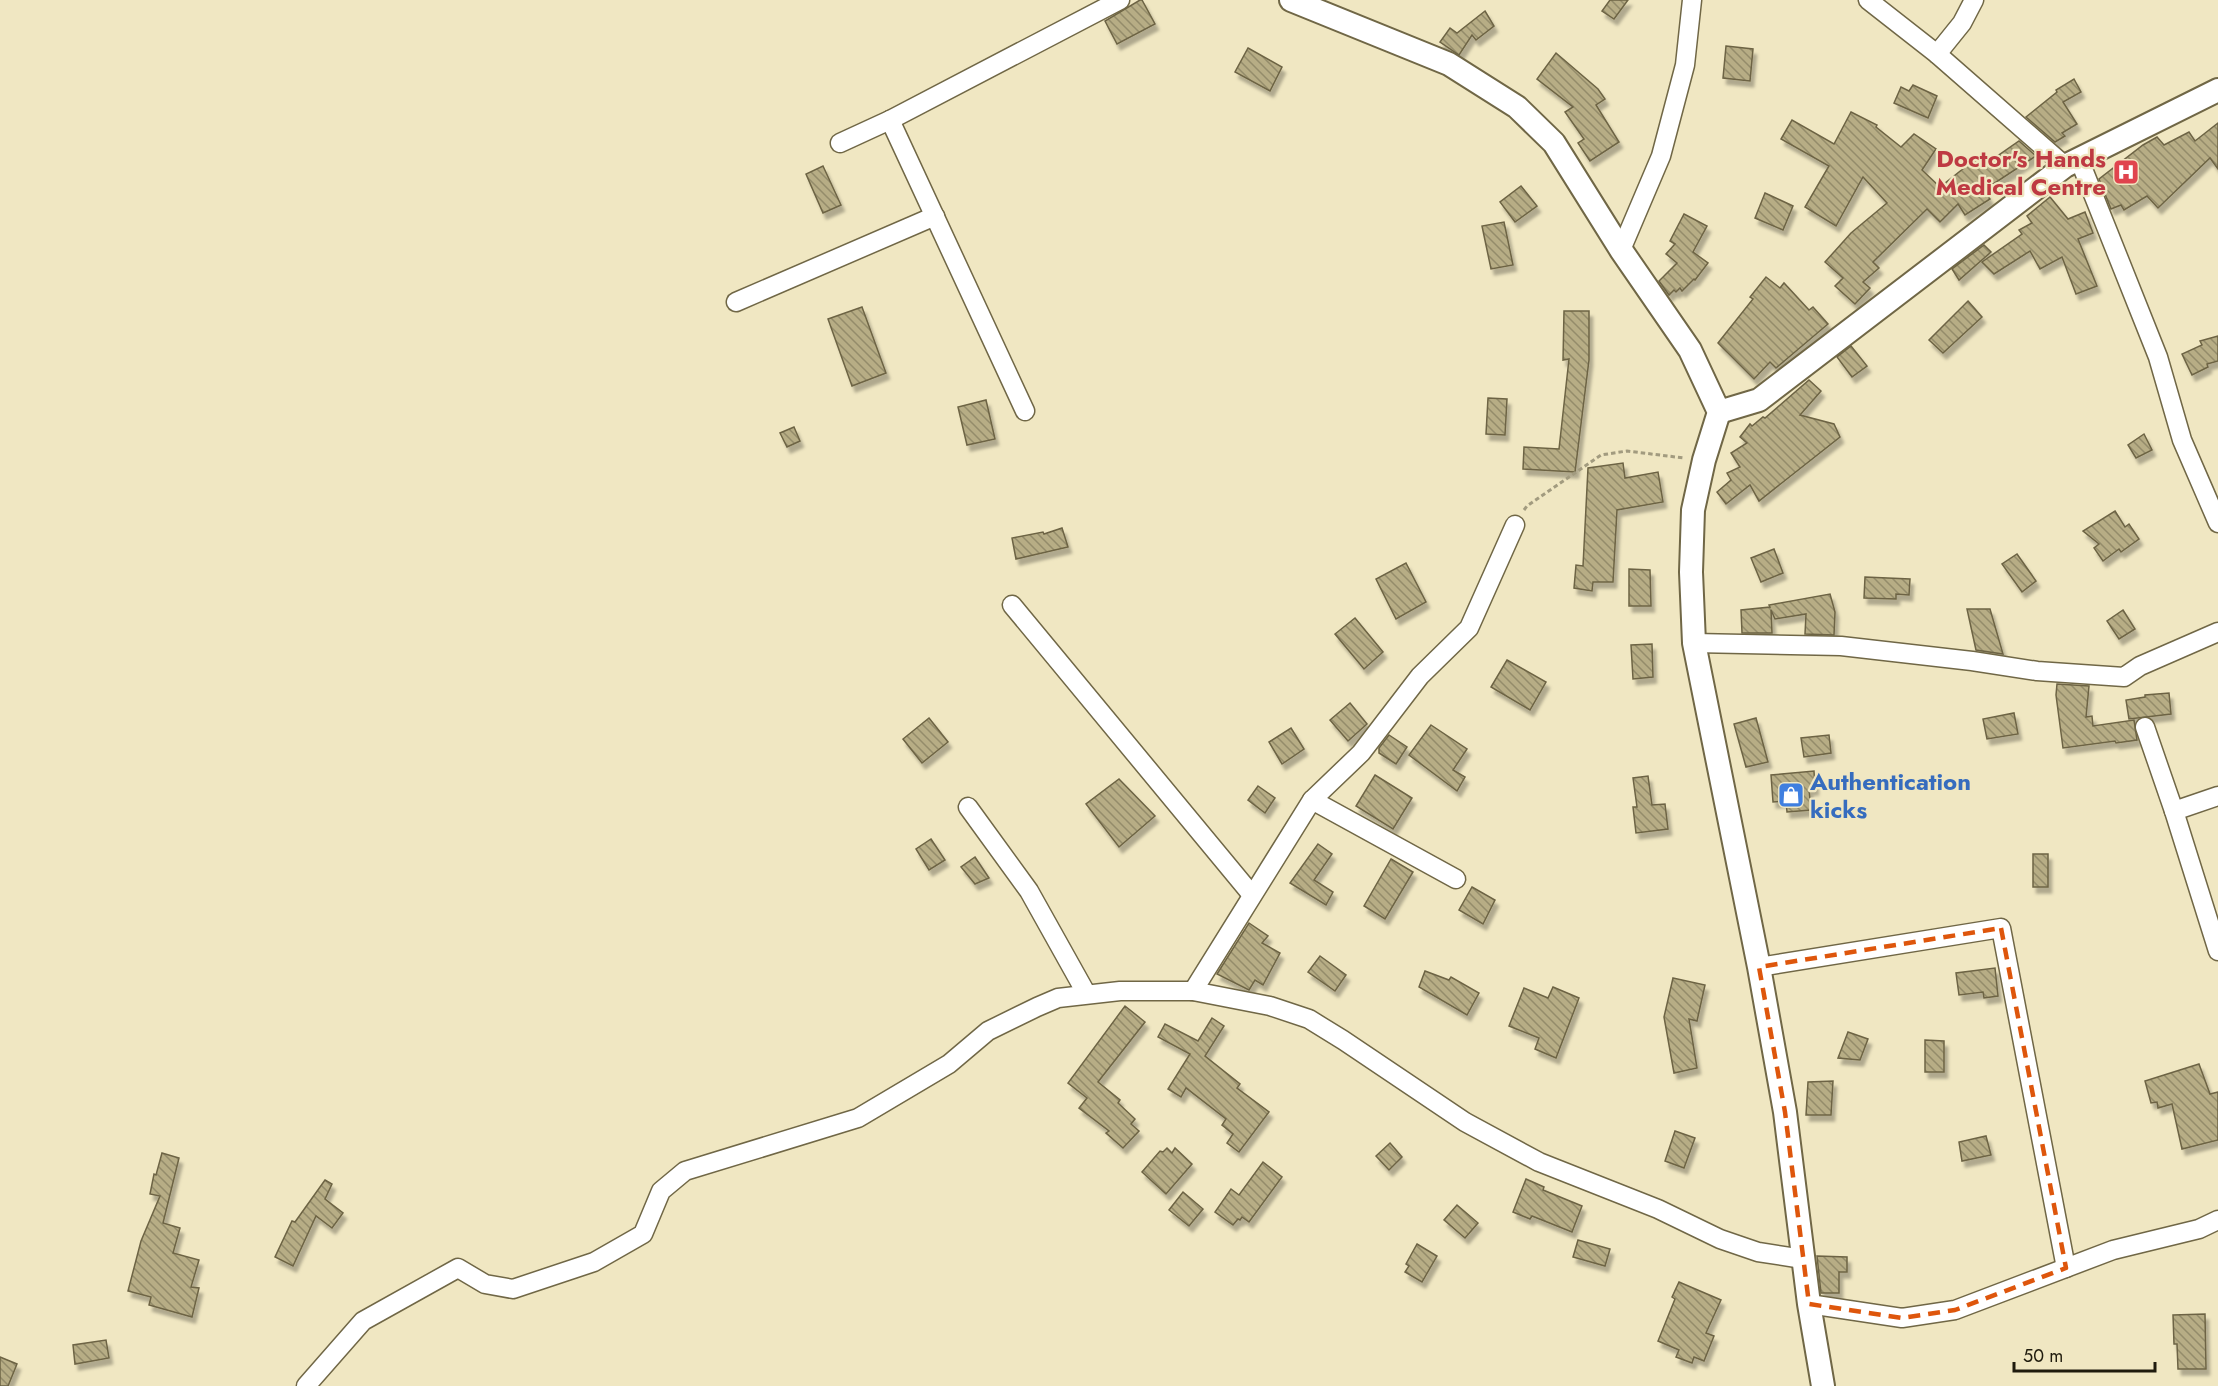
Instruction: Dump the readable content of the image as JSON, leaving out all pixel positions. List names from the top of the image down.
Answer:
{
  "places": {
    "hospital": ["Doctor's Hands Medical Centre"],
    "shop": ["Authentication kicks"]
  },
  "scale_bar": "50 m"
}
